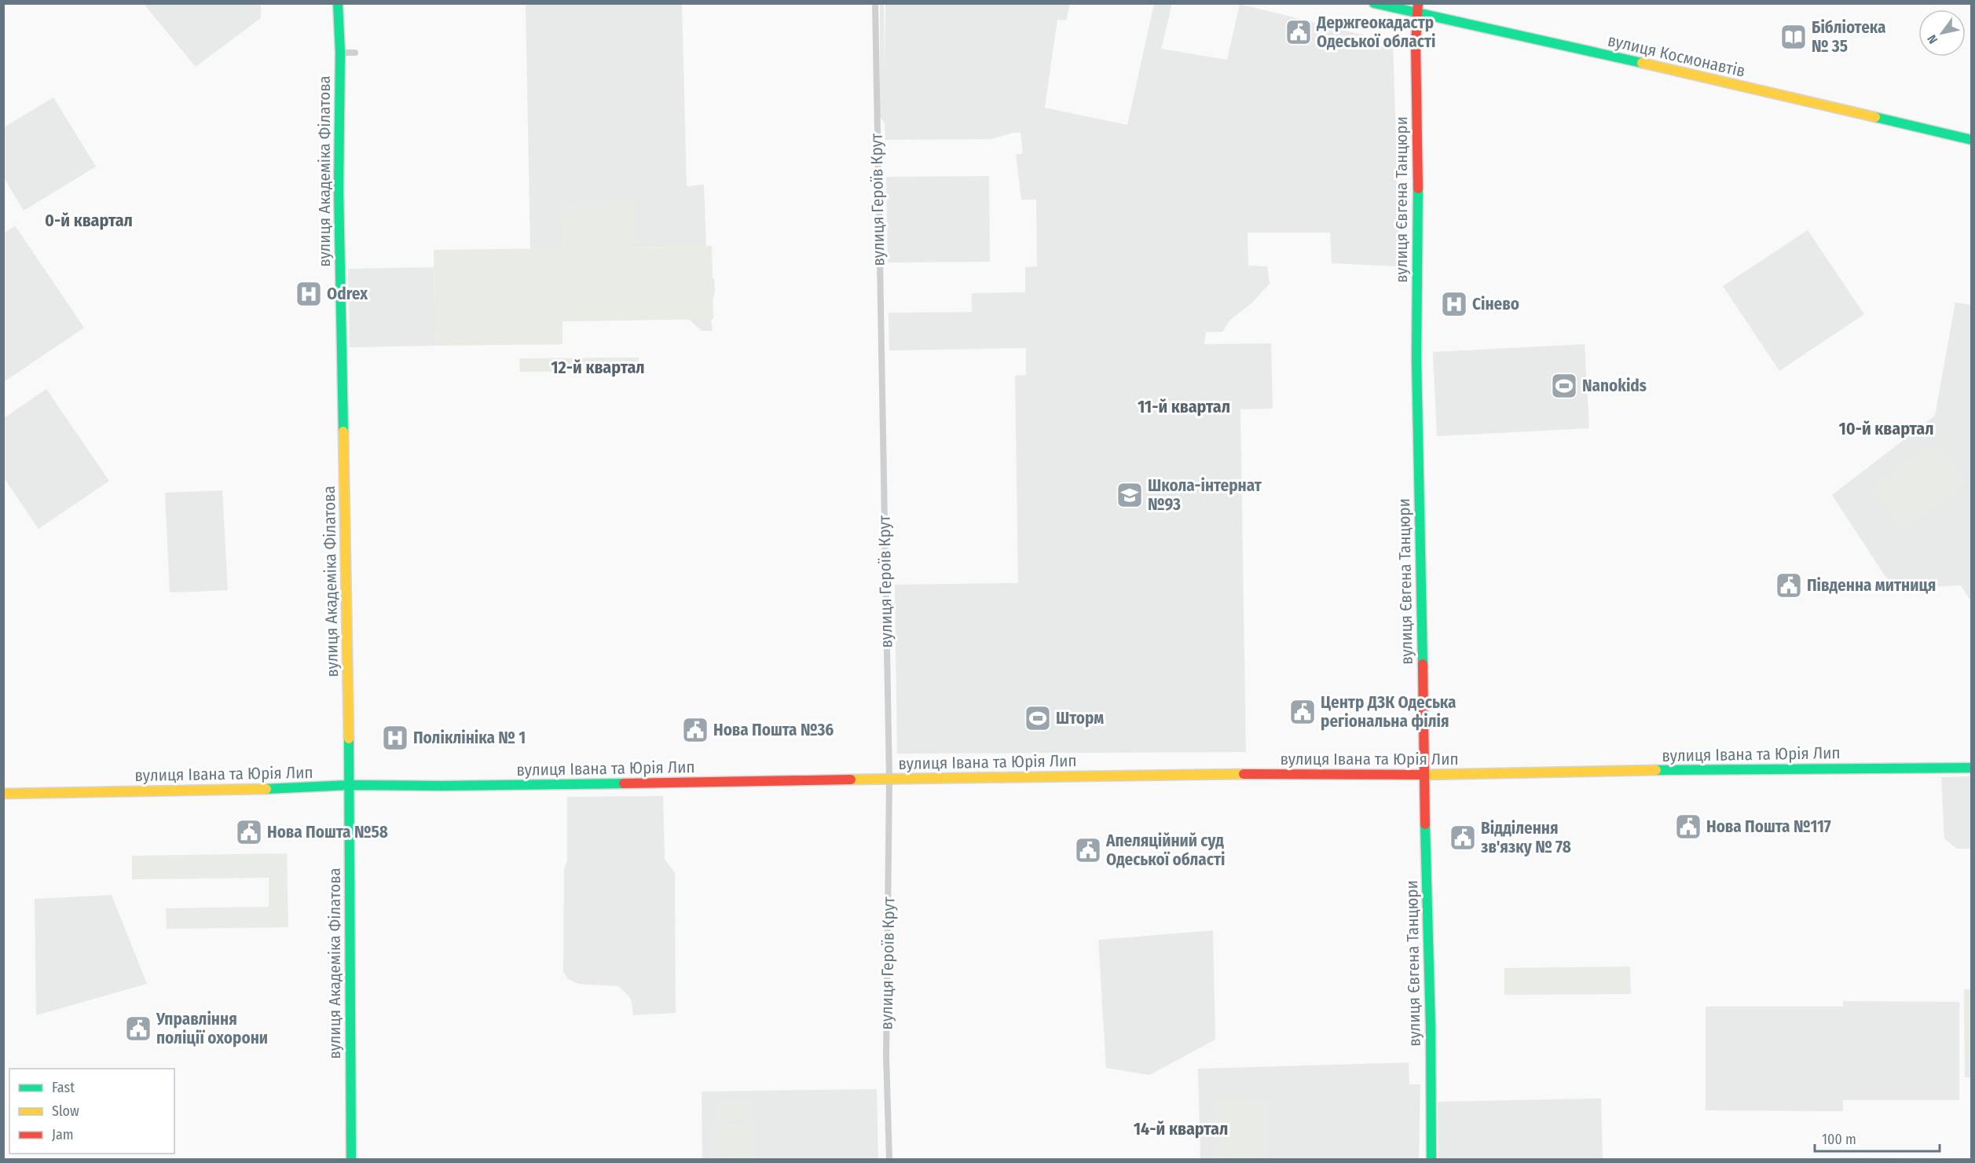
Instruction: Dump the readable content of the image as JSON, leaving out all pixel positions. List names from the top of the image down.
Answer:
{
  "streets": {
    "street": [
      "вулиця Космонавтів",
      "вулиця Академіка Філатова",
      "вулиця Героїв Крут",
      "вулиця Євгена Танцюри",
      "вулиця Івана та Юрія Лип"
    ]
  },
  "crossings": [
    ["вулиця Космонавтів", "вулиця Євгена Танцюри"],
    ["вулиця Академіка Філатова", "вулиця Івана та Юрія Лип"],
    ["вулиця Героїв Крут", "вулиця Івана та Юрія Лип"],
    ["вулиця Євгена Танцюри", "вулиця Івана та Юрія Лип"]
  ],
  "districts": [
    "0-й квартал",
    "12-й квартал",
    "11-й квартал",
    "10-й квартал",
    "14-й квартал"
  ],
  "places": {
    "public building": [
      "Держгеокадастр Одеської області",
      "Південна митниця",
      "Центр ДЗК Одеська регіональна філія",
      "Нова Пошта №36",
      "Нова Пошта №117",
      "Нова Пошта №58",
      "Відділення зв'язку № 78",
      "Апеляційний суд Одеської області",
      "Управління поліції охорони"
    ],
    "library": ["Бібліотека № 35"],
    "hospital": ["Odrex", "Сінево", "Поліклініка № 1"],
    "sports": ["Nanokids", "Шторм"],
    "school or university": ["Школа-інтернат №93"]
  },
  "legend": ["Fast", "Slow", "Jam"],
  "scale_bar": "100 m",
  "north": "bottom left"
}
